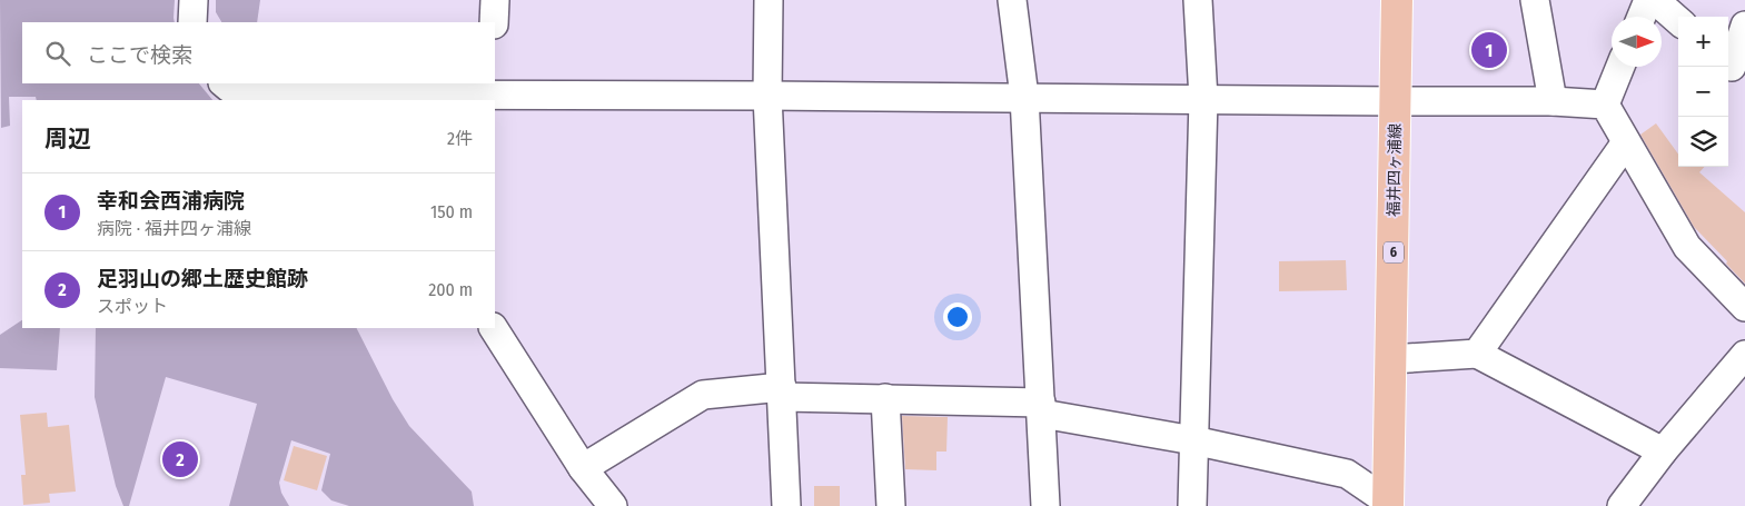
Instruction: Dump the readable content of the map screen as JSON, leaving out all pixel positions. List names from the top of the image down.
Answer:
{
  "streets": {
    "main road": ["福井四ヶ浦線", "6"]
  },
  "north": "right",
  "page": {
    "map_buttons": ["+", "−"],
    "search": "ここで検索",
    "pins": ["1", "2"],
    "heading": ["周辺", "2件"],
    "list": [
      {
        "mark": "1",
        "name": "幸和会西浦病院",
        "note": "病院 · 福井四ヶ浦線",
        "value": "150 m"
      },
      {
        "mark": "2",
        "name": "足羽山の郷土歴史館跡",
        "note": "スポット",
        "value": "200 m"
      }
    ]
  }
}
